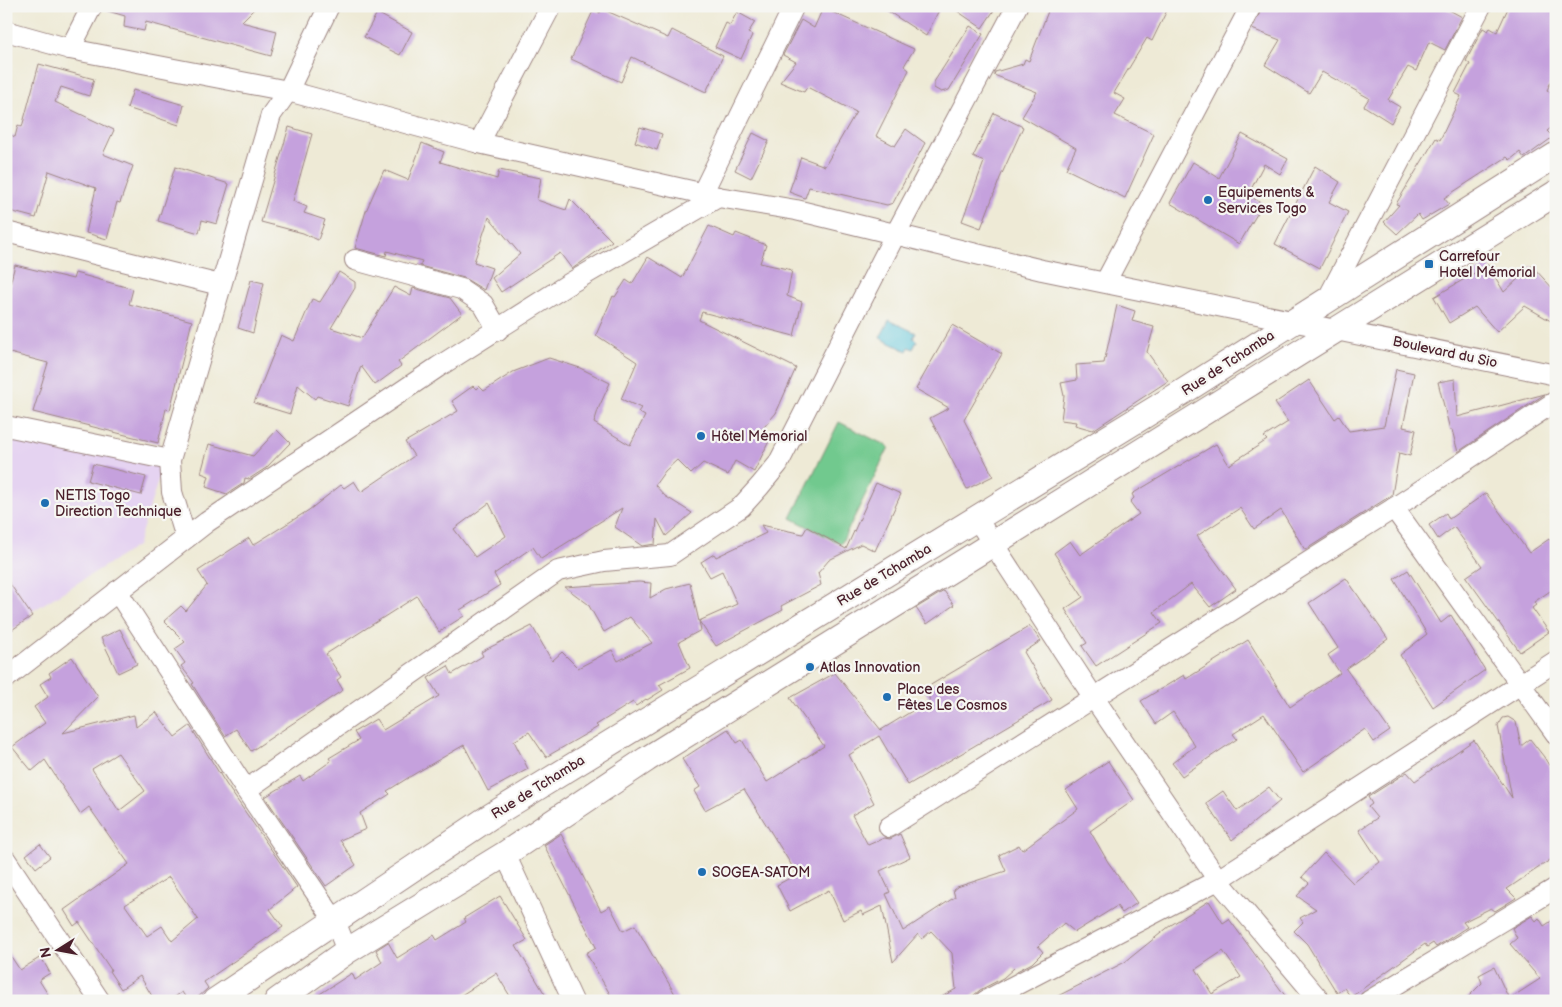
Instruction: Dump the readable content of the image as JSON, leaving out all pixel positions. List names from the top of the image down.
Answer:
{
  "streets": {
    "street": ["Boulevard du Sio", "Rue de Tchamba"]
  },
  "crossings": [
    ["Boulevard du Sio", "Rue de Tchamba"]
  ],
  "places": {
    "other": [
      "Equipements & Services Togo",
      "Hôtel Mémorial",
      "NETIS Togo Direction Technique",
      "Atlas Innovation",
      "Place des Fêtes Le Cosmos",
      "SOGEA-SATOM"
    ],
    "transit": ["Carrefour Hotel Mémorial"]
  },
  "north": "left"
}
